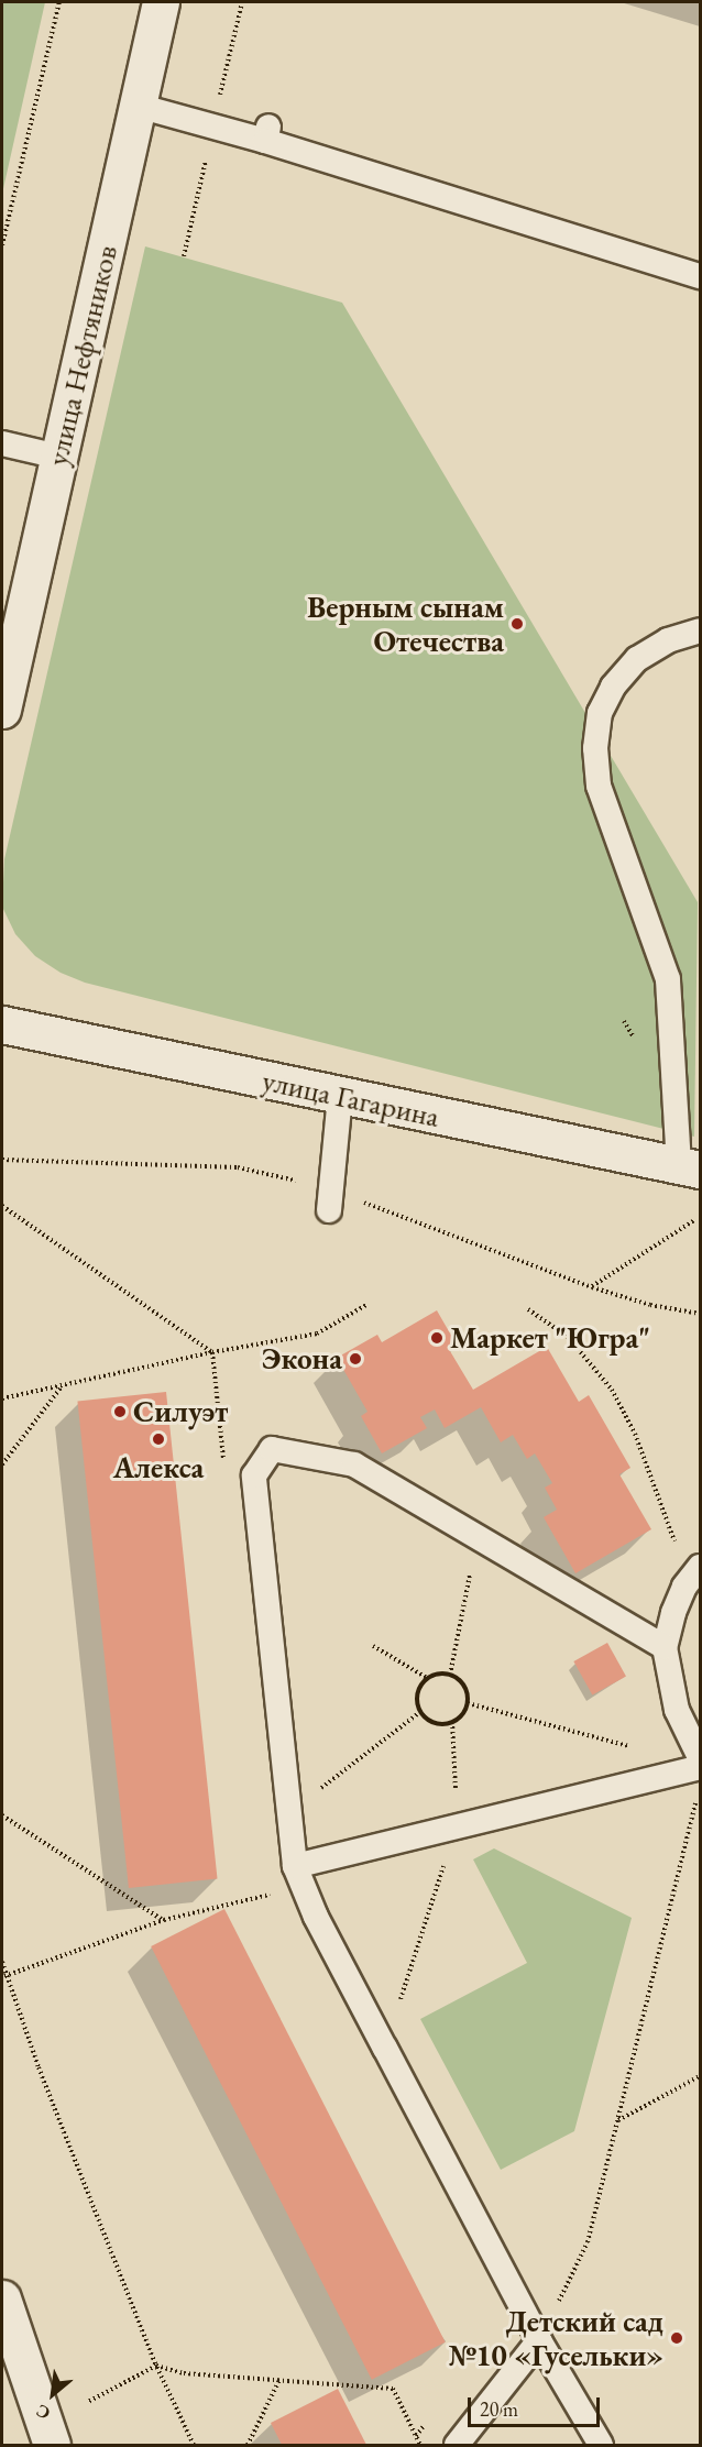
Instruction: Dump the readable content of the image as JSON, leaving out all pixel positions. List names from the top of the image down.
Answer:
{
  "streets": {
    "main road": ["улица Нефтяников", "улица Гагарина"]
  },
  "places": [
    "Верным сынам Отечества",
    "Маркет \"Югра\"",
    "Экона",
    "Силуэт",
    "Алекса",
    "Детский сад №10 «Гусельки»"
  ],
  "scale_bar": "20 m",
  "north": "bottom left"
}
